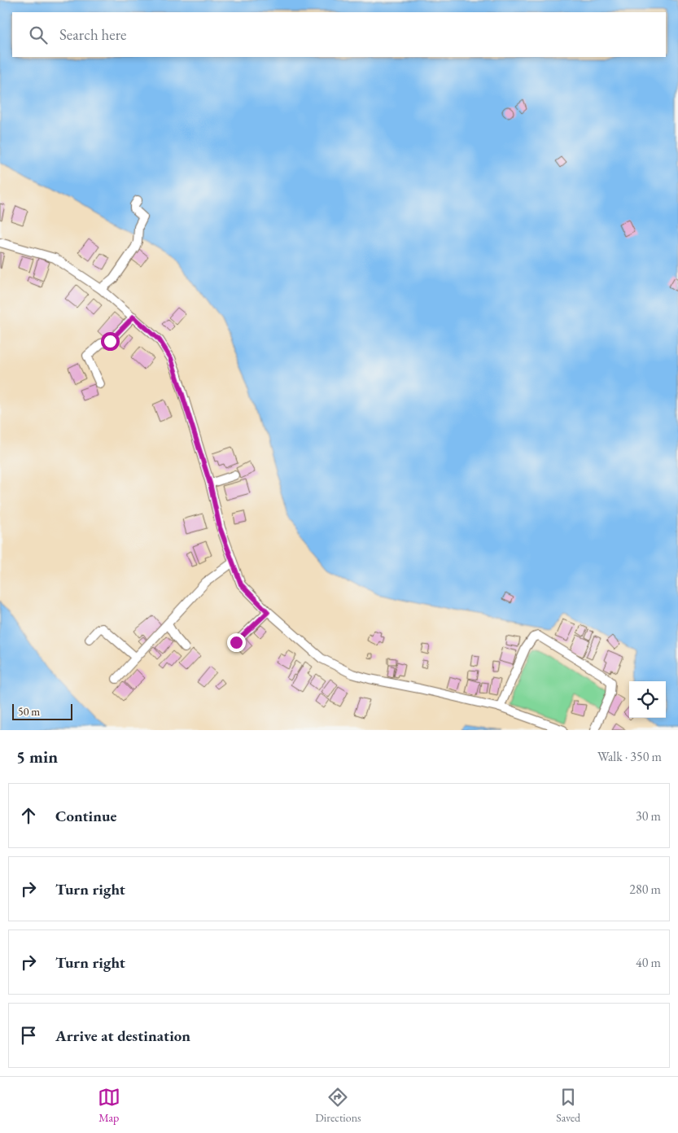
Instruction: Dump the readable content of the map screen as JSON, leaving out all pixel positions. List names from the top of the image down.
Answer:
{
  "scale_bar": "50 m",
  "page": {
    "search": "Search here",
    "scale": "50 m",
    "heading": ["5 min", "Walk · 350 m"],
    "list": [
      ["Continue", "30 m"],
      ["Turn right", "280 m"],
      ["Turn right", "40 m"],
      "Arrive at destination"
    ],
    "nav": ["Map", "Directions", "Saved"]
  }
}
